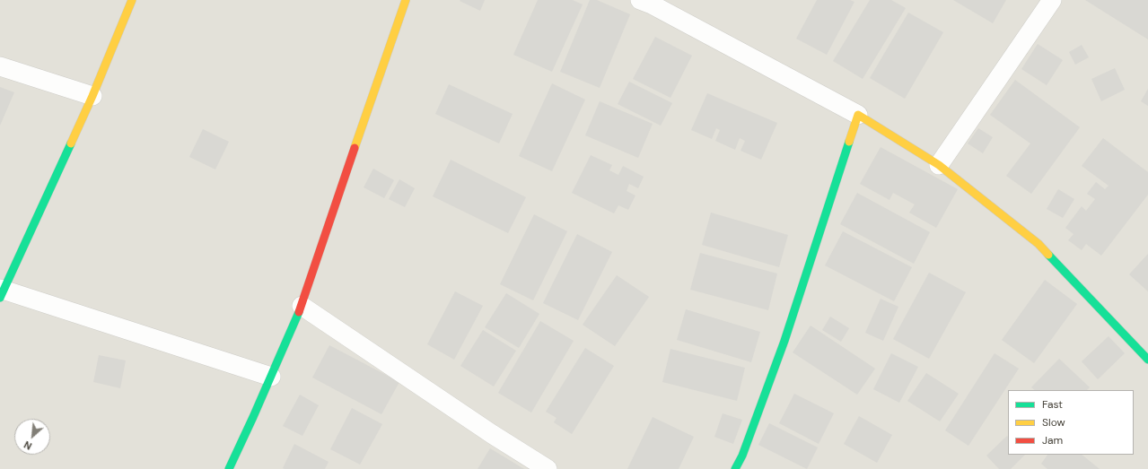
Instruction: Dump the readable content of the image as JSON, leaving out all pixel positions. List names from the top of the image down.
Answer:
{
  "legend": ["Fast", "Slow", "Jam"],
  "north": "bottom left"
}
